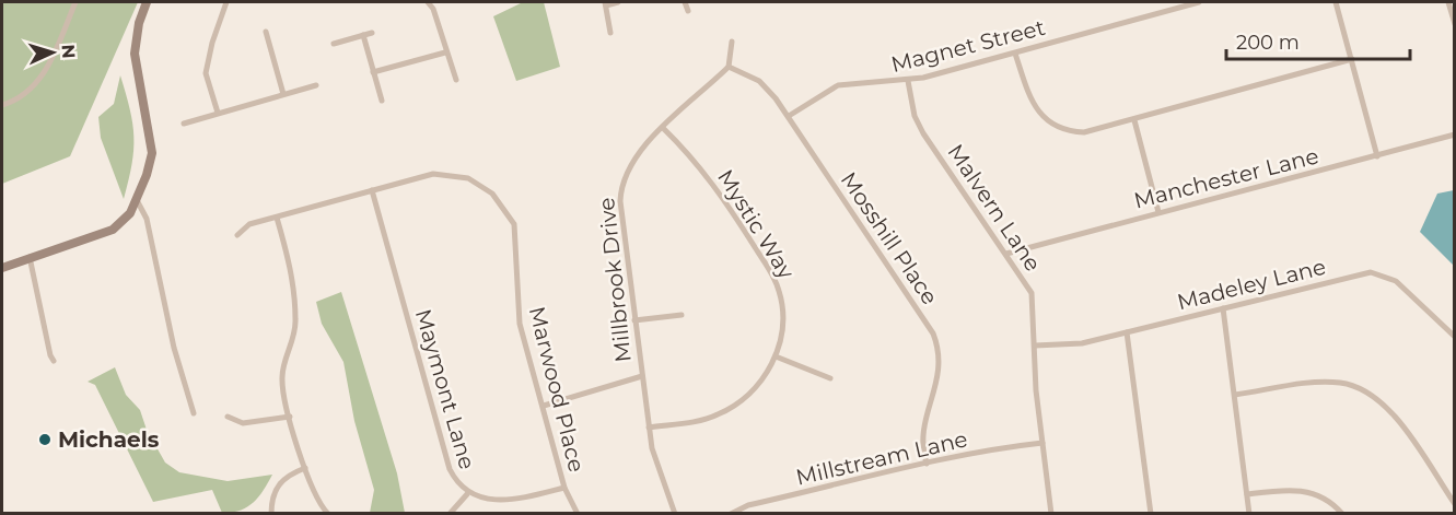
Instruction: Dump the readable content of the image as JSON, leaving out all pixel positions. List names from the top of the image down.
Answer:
{
  "streets": {
    "street": [
      "Magnet Street",
      "Manchester Lane",
      "Malvern Lane",
      "Mystic Way",
      "Mosshill Place",
      "Millbrook Drive",
      "Madeley Lane",
      "Maymont Lane",
      "Marwood Place",
      "Millstream Lane"
    ]
  },
  "crossings": [
    ["Magnet Street", "Malvern Lane"],
    ["Magnet Street", "Mosshill Place"],
    ["Manchester Lane", "Malvern Lane"],
    ["Malvern Lane", "Madeley Lane"],
    ["Malvern Lane", "Millstream Lane"],
    ["Mystic Way", "Millbrook Drive"],
    ["Mosshill Place", "Millbrook Drive"],
    ["Mosshill Place", "Millstream Lane"],
    ["Maymont Lane", "Marwood Place"]
  ],
  "places": ["Michaels"],
  "scale_bar": "200 m",
  "north": "right"
}
